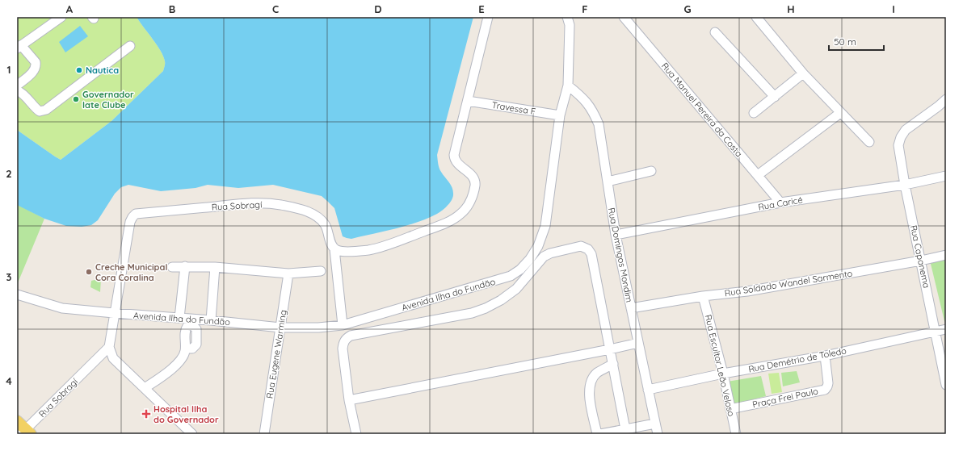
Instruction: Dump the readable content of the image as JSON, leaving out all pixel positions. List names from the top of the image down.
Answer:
{
  "streets": {
    "street": [
      "Travessa F",
      "Rua Manuel Pereira da Costa",
      "Rua Caricé",
      "Rua Sobragí",
      "Rua Domingos Mondim",
      "Rua Capanema",
      "Rua Soldado Wandel Sarmento",
      "Avenida Ilha do Fundão",
      "Rua Eugene Warming",
      "Rua Demétrio de Toledo",
      "Rua Escultor Leão Veloso",
      "Praça Frei Paulo"
    ]
  },
  "crossings": [
    ["Travessa F", "Avenida Ilha do Fundão"],
    ["Rua Manuel Pereira da Costa", "Rua Caricé"],
    ["Rua Caricé", "Rua Domingos Mondim"],
    ["Rua Caricé", "Rua Capanema"],
    ["Rua Sobragí", "Avenida Ilha do Fundão"],
    ["Rua Domingos Mondim", "Rua Soldado Wandel Sarmento"],
    ["Rua Domingos Mondim", "Avenida Ilha do Fundão"],
    ["Rua Domingos Mondim", "Rua Demétrio de Toledo"],
    ["Rua Capanema", "Rua Soldado Wandel Sarmento"],
    ["Rua Capanema", "Rua Demétrio de Toledo"],
    ["Rua Soldado Wandel Sarmento", "Rua Escultor Leão Veloso"],
    ["Avenida Ilha do Fundão", "Rua Eugene Warming"],
    ["Rua Demétrio de Toledo", "Rua Escultor Leão Veloso"],
    ["Rua Demétrio de Toledo", "Praça Frei Paulo"],
    ["Rua Escultor Leão Veloso", "Praça Frei Paulo"]
  ],
  "places": {
    "other": ["Nautica", "Governador Iate Clube", "Creche Municipal Cora Coralina"],
    "health": ["Hospital Ilha do Governador"]
  },
  "scale_bar": "50 m",
  "grid": {
    "columns": [
      "A",
      "B",
      "C",
      "D",
      "E",
      "F",
      "G",
      "H",
      "I"
    ],
    "rows": [
      "1",
      "2",
      "3",
      "4"
    ]
  }
}
